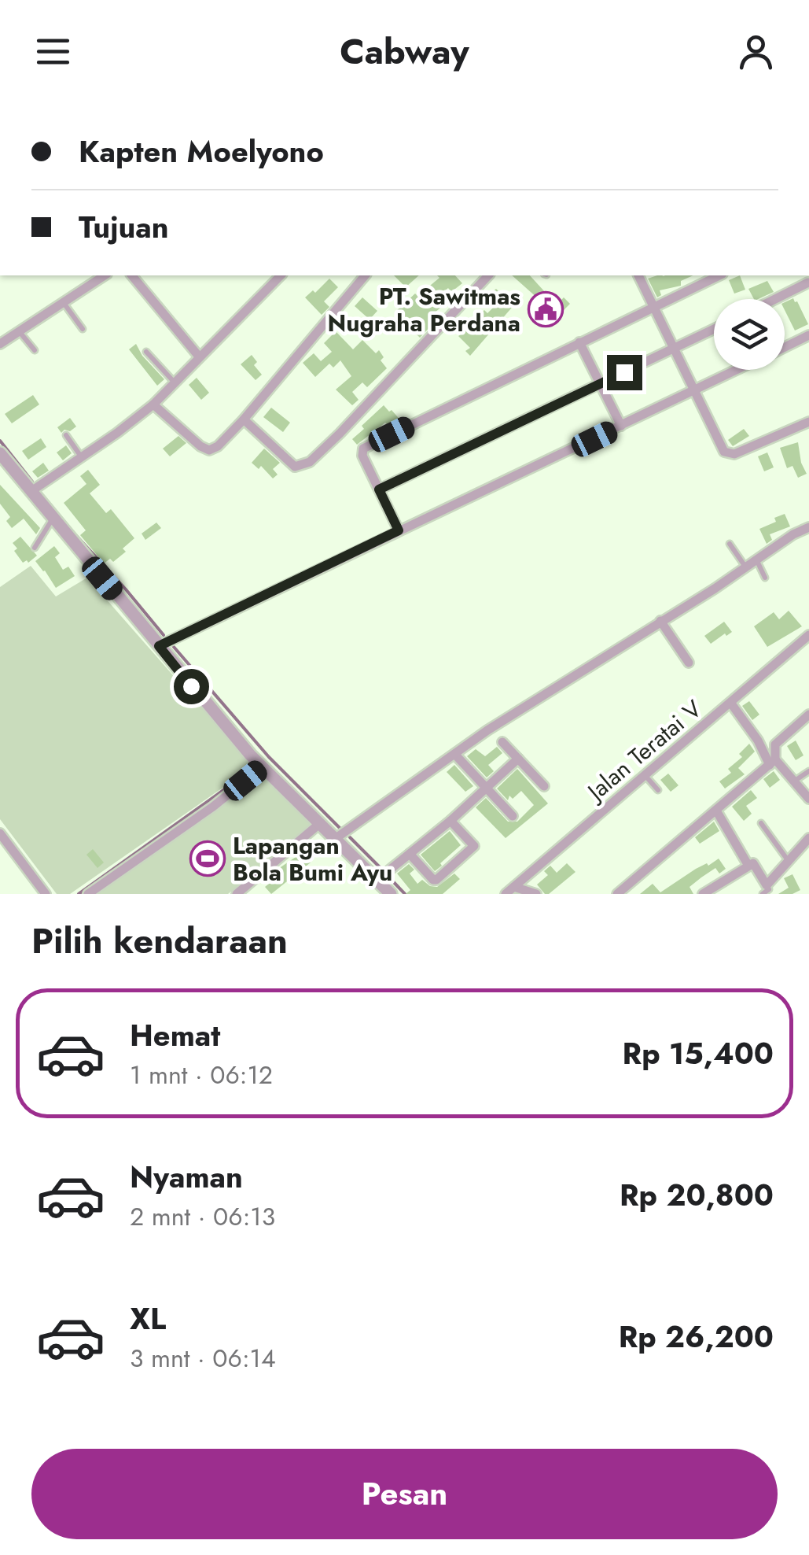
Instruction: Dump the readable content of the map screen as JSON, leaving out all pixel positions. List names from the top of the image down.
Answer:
{
  "streets": {
    "street": ["Jalan Teratai V"]
  },
  "places": {
    "public building": ["PT. Sawitmas Nugraha Perdana"],
    "sports": ["Lapangan Bola Bumi Ayu"]
  },
  "page": {
    "header": "Cabway",
    "banner": ["Kapten Moelyono", "Tujuan"],
    "heading": "Pilih kendaraan",
    "list": [
      {
        "name": "Hemat",
        "note": "1 mnt · 06:12",
        "value": "Rp 15,400"
      },
      {
        "name": "Nyaman",
        "note": "2 mnt · 06:13",
        "value": "Rp 20,800"
      },
      {
        "name": "XL",
        "note": "3 mnt · 06:14",
        "value": "Rp 26,200"
      }
    ],
    "buttons": "Pesan"
  }
}
